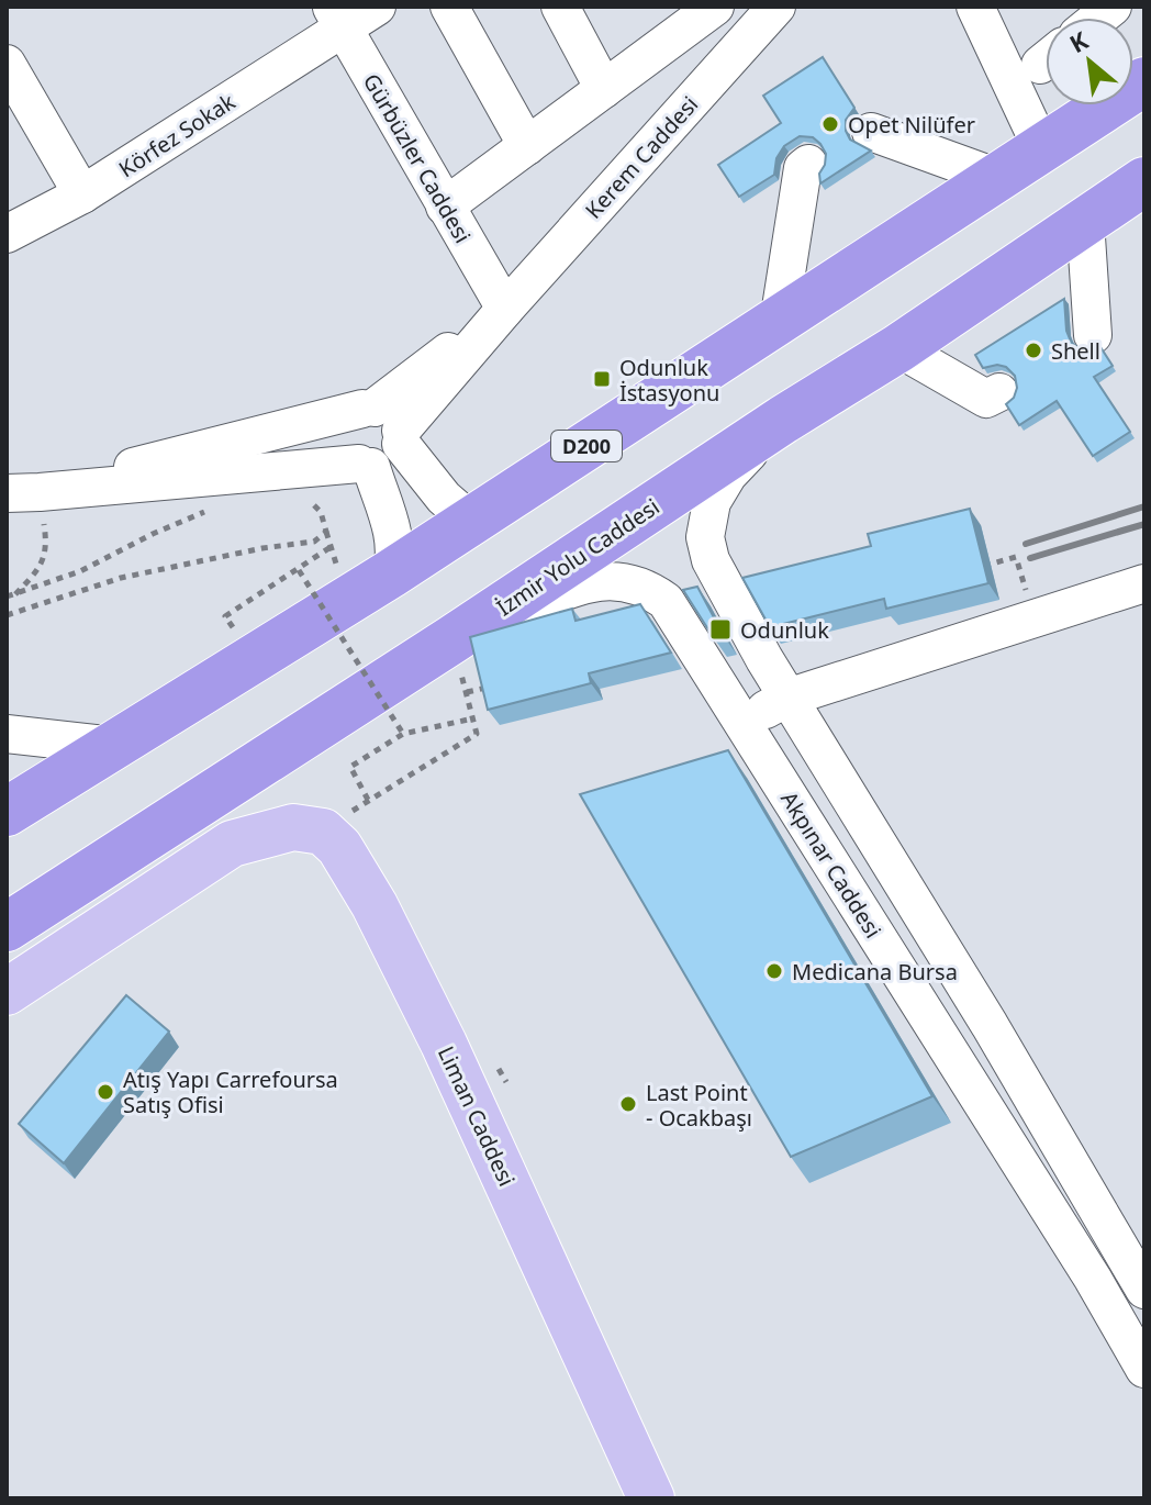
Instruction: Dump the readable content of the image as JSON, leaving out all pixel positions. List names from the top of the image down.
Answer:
{
  "streets": {
    "highway": ["D200", "İzmir Yolu Caddesi"],
    "main road": ["Liman Caddesi"],
    "street": [
      "Körfez Sokak",
      "Kerem Caddesi",
      "Gürbüzler Caddesi",
      "Akpınar Caddesi"
    ]
  },
  "crossings": [
    ["Körfez Sokak", "Gürbüzler Caddesi"],
    ["Kerem Caddesi", "Gürbüzler Caddesi"],
    ["İzmir Yolu Caddesi", "Akpınar Caddesi"]
  ],
  "places": {
    "other": [
      "Opet Nilüfer",
      "Shell",
      "Medicana Bursa",
      "Atış Yapı Carrefoursa Satış Ofisi",
      "Last Point - Ocakbaşı"
    ],
    "transit": ["Odunluk İstasyonu", "Odunluk"]
  },
  "north": "top left"
}
